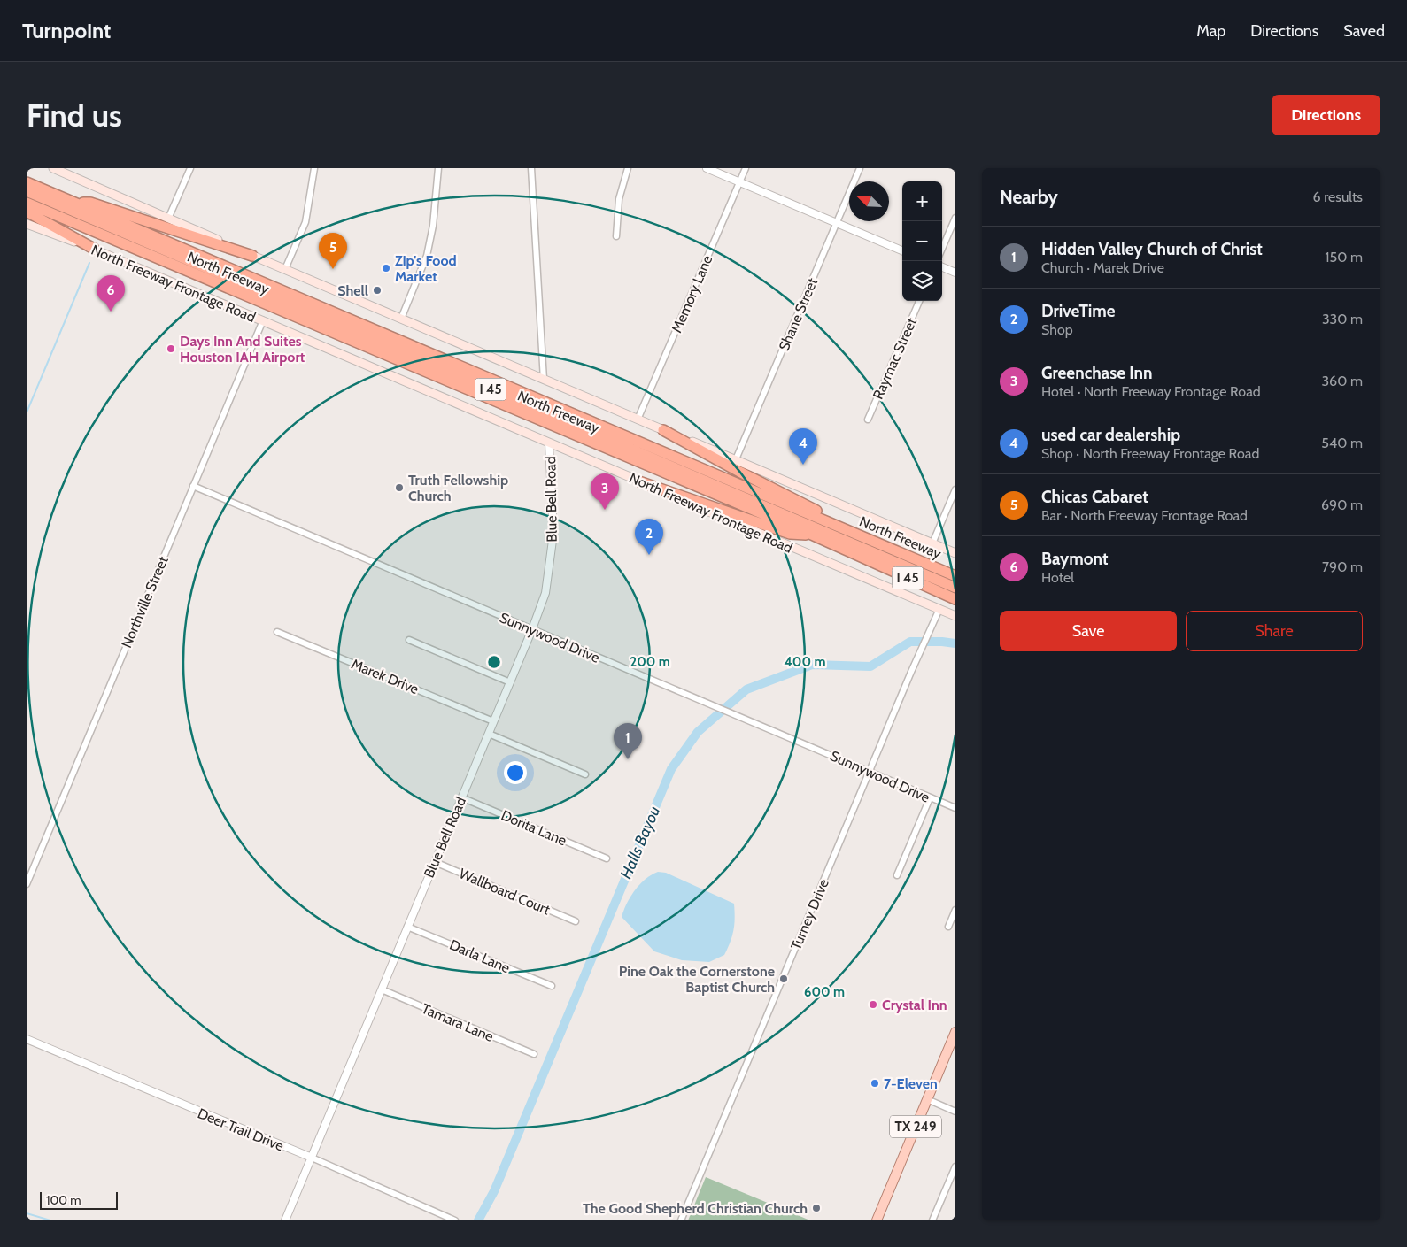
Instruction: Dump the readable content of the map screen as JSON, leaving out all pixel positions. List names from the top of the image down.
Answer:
{
  "streets": {
    "highway": ["North Freeway", "I 45"],
    "main road": ["North Freeway Frontage Road", "TX 249"],
    "street": [
      "Memory Lane",
      "Shane Street",
      "Raymac Street",
      "Blue Bell Road",
      "Northville Street",
      "Sunnywood Drive",
      "Marek Drive",
      "Dorita Lane",
      "Wallboard Court",
      "Turney Drive",
      "Darla Lane",
      "Tamara Lane",
      "Deer Trail Drive"
    ]
  },
  "crossings": [
    ["North Freeway Frontage Road", "Blue Bell Road"],
    ["North Freeway Frontage Road", "Northville Street"],
    ["North Freeway Frontage Road", "Turney Drive"],
    ["Blue Bell Road", "Sunnywood Drive"],
    ["Blue Bell Road", "Marek Drive"],
    ["Blue Bell Road", "Dorita Lane"],
    ["Blue Bell Road", "Wallboard Court"],
    ["Blue Bell Road", "Darla Lane"],
    ["Blue Bell Road", "Tamara Lane"],
    ["Blue Bell Road", "Deer Trail Drive"],
    ["Northville Street", "Sunnywood Drive"],
    ["Sunnywood Drive", "Turney Drive"]
  ],
  "water": ["Halls Bayou"],
  "places": [
    "Zip's Food Market",
    "Shell",
    "Days Inn And Suites Houston IAH Airport",
    "Truth Fellowship Church",
    "Pine Oak the Cornerstone Baptist Church",
    "Crystal Inn",
    "7-Eleven",
    "The Good Shepherd Christian Church"
  ],
  "scale_bar": "100 m",
  "north": "top left",
  "page": {
    "header": "Turnpoint",
    "nav": ["Map", "Directions", "Saved"],
    "buttons": [
      "Directions",
      ["Save", "Share"]
    ],
    "title": "Find us",
    "heading": ["Nearby", "6 results"],
    "map_buttons": ["+", "−"],
    "list": [
      {
        "mark": "1",
        "name": "Hidden Valley Church of Christ",
        "note": "Church · Marek Drive",
        "value": "150 m"
      },
      {
        "mark": "2",
        "name": "DriveTime",
        "note": "Shop",
        "value": "330 m"
      },
      {
        "mark": "3",
        "name": "Greenchase Inn",
        "note": "Hotel · North Freeway Frontage Road",
        "value": "360 m"
      },
      {
        "mark": "4",
        "name": "used car dealership",
        "note": "Shop · North Freeway Frontage Road",
        "value": "540 m"
      },
      {
        "mark": "5",
        "name": "Chicas Cabaret",
        "note": "Bar · North Freeway Frontage Road",
        "value": "690 m"
      },
      {
        "mark": "6",
        "name": "Baymont",
        "note": "Hotel",
        "value": "790 m"
      }
    ],
    "pins": [
      "5",
      "6",
      "4",
      "3",
      "2",
      "1"
    ],
    "scale": "100 m"
  },
  "rings": ["200 m", "400 m", "600 m"]
}
